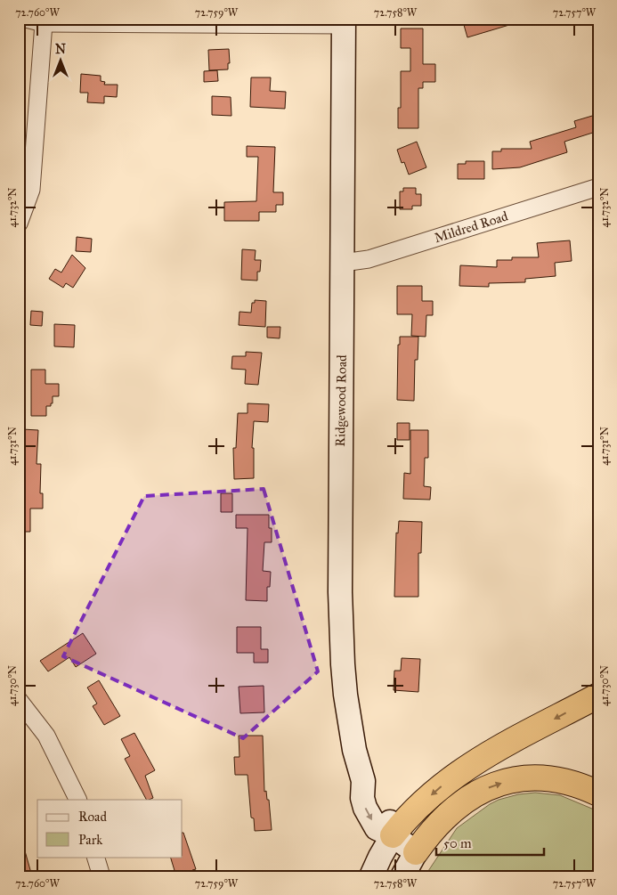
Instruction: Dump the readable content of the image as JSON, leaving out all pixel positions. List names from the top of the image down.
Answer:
{
  "streets": {
    "main road": ["Ridgewood Road"],
    "street": ["Mildred Road"]
  },
  "crossings": [
    ["Mildred Road", "Ridgewood Road"]
  ],
  "legend": ["Road", "Park"],
  "scale_bar": "50 m",
  "north": "top",
  "coordinates": [
    "72.760°W",
    "72.759°W",
    "72.758°W",
    "72.757°W",
    "41.732°N",
    "41.731°N",
    "41.730°N"
  ]
}
